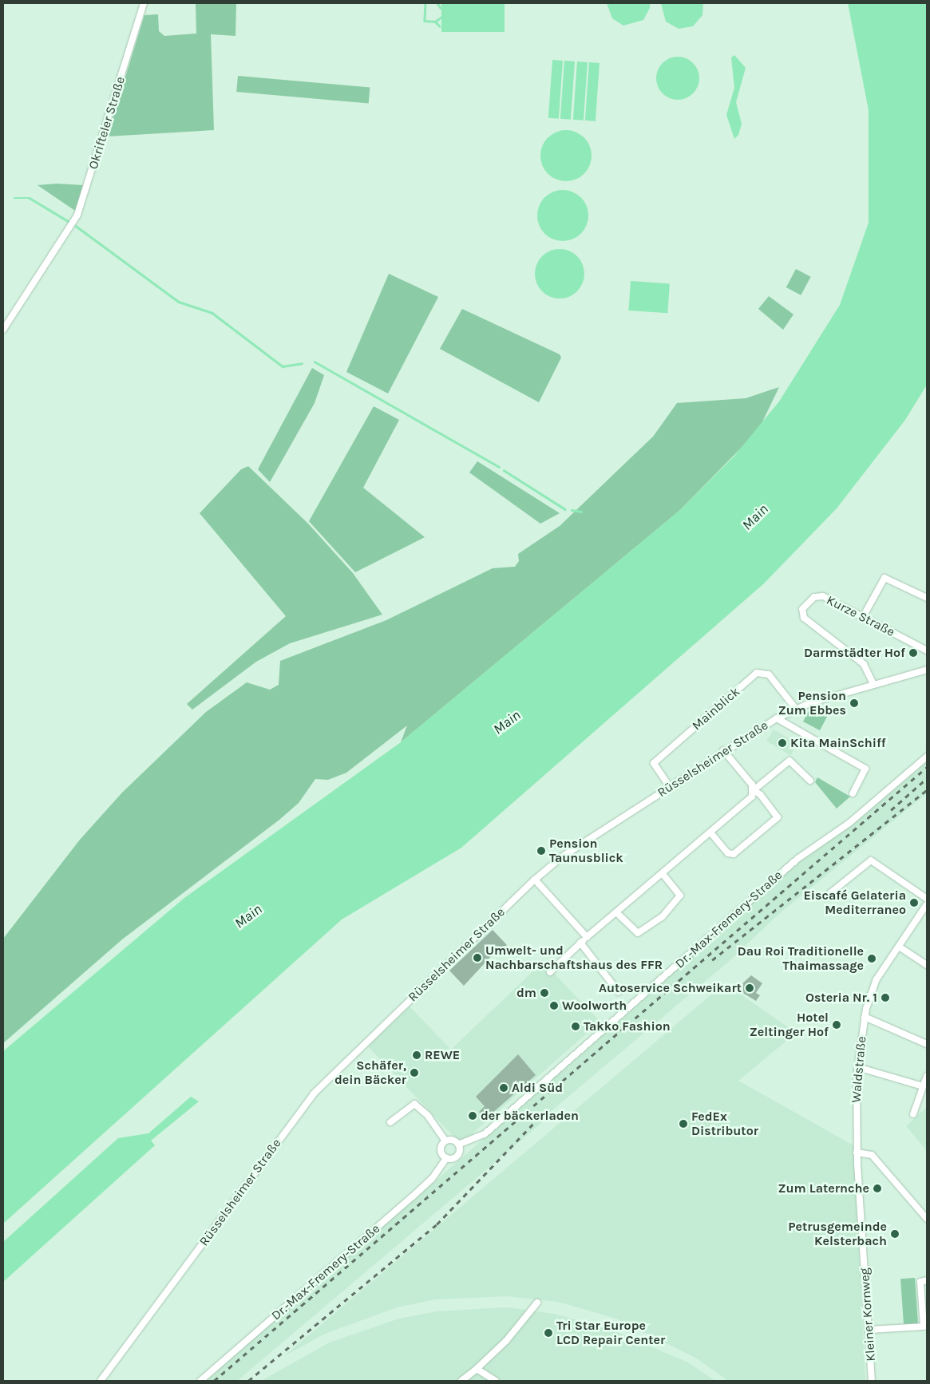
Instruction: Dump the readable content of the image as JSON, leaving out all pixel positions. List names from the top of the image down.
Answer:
{
  "streets": {
    "street": [
      "Okrifteler Straße",
      "Kurze Straße",
      "Mainblick",
      "Rüsselsheimer Straße",
      "Dr.-Max-Fremery-Straße",
      "Waldstraße",
      "Kleiner Kornweg"
    ]
  },
  "crossings": [
    ["Kurze Straße", "Rüsselsheimer Straße"],
    ["Mainblick", "Rüsselsheimer Straße"],
    ["Waldstraße", "Kleiner Kornweg"]
  ],
  "water": ["Main"],
  "places": [
    "Darmstädter Hof",
    "Pension Zum Ebbes",
    "Kita MainSchiff",
    "Pension Taunusblick",
    "Eiscafé Gelateria Mediterraneo",
    "Umwelt- und Nachbarschaftshaus des FFR",
    "Dau Roi Traditionelle Thaimassage",
    "Autoservice Schweikart",
    "dm",
    "Osteria Nr. 1",
    "Woolworth",
    "Hotel Zeltinger Hof",
    "Takko Fashion",
    "REWE",
    "Schäfer, dein Bäcker",
    "Aldi Süd",
    "der bäckerladen",
    "FedEx Distributor",
    "Zum Laternche",
    "Petrusgemeinde Kelsterbach",
    "Tri Star Europe LCD Repair Center"
  ]
}
